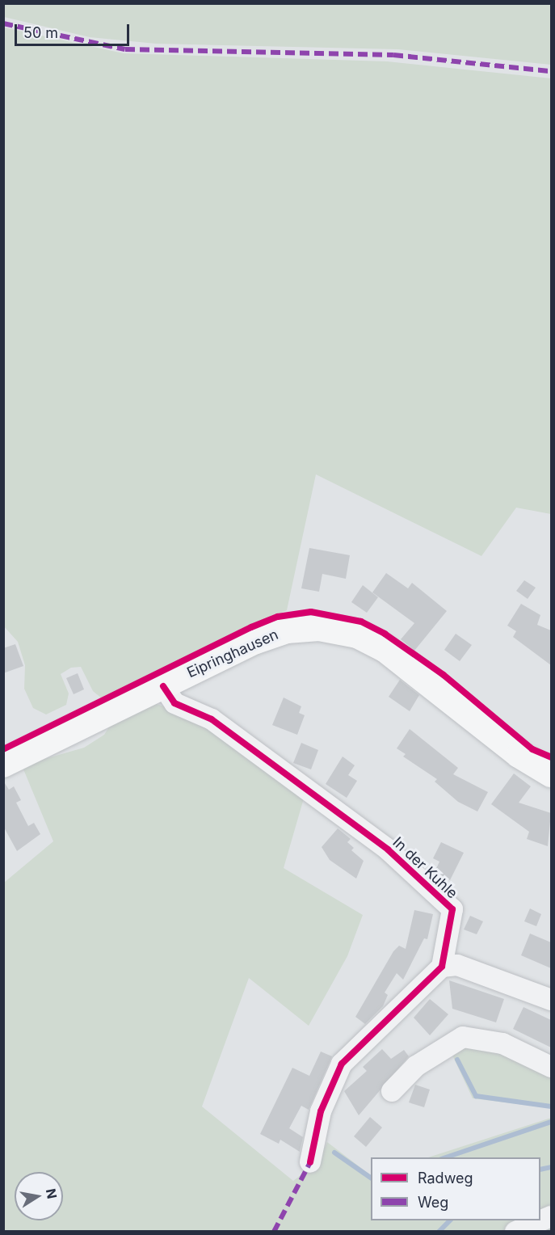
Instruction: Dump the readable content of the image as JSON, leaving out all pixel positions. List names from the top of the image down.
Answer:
{
  "streets": {
    "main road": ["Eipringhausen"],
    "street": ["In der Kuhle"]
  },
  "crossings": [
    ["Eipringhausen", "In der Kuhle"]
  ],
  "legend": ["Radweg", "Weg"],
  "scale_bar": "50 m",
  "north": "right"
}
